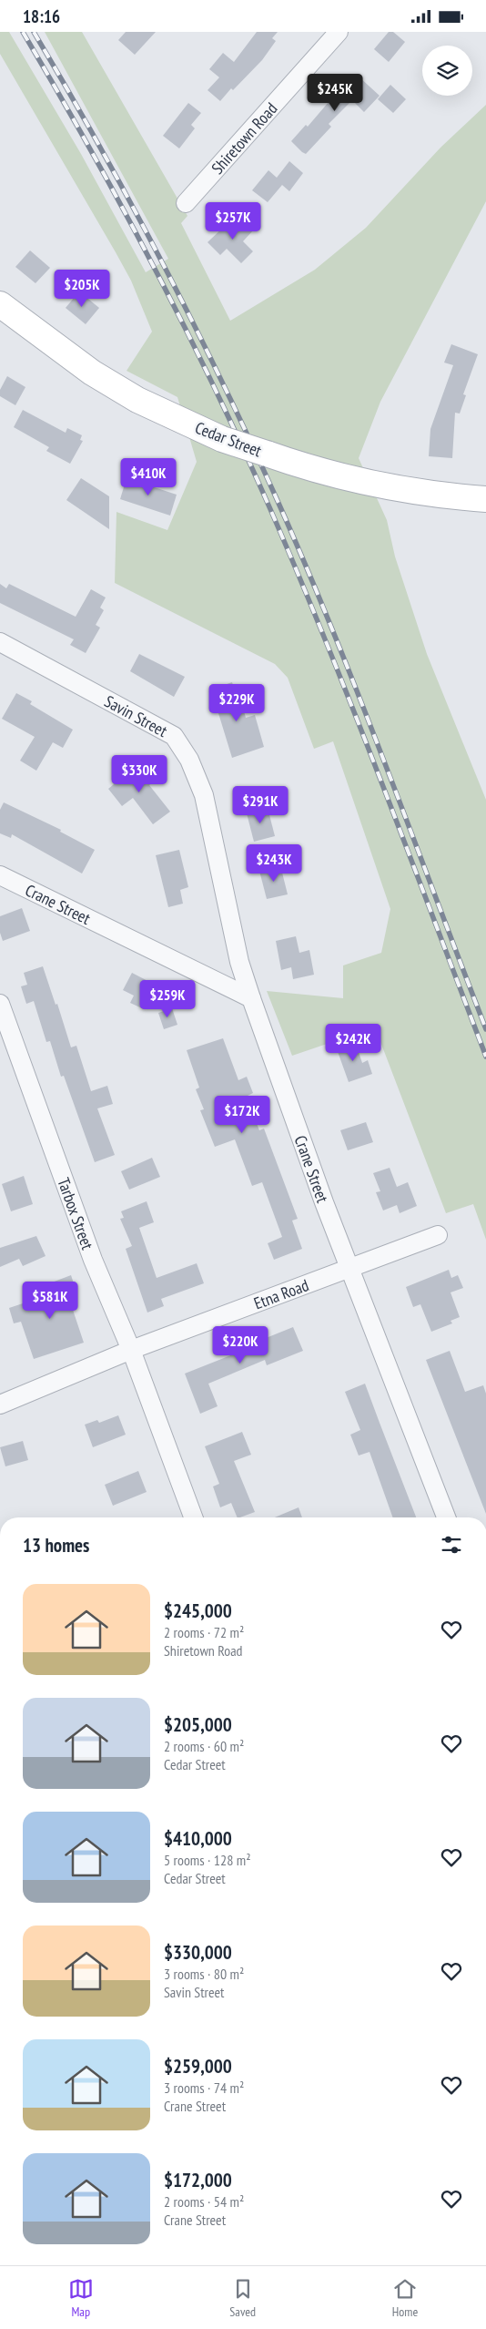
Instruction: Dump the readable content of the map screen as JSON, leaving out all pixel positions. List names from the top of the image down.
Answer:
{
  "streets": {
    "street": [
      "Shiretown Road",
      "Cedar Street",
      "Savin Street",
      "Crane Street",
      "Tarbox Street",
      "Etna Road"
    ]
  },
  "crossings": [
    ["Savin Street", "Crane Street"],
    ["Crane Street", "Etna Road"],
    ["Tarbox Street", "Etna Road"]
  ],
  "page": {
    "status": "18:16",
    "price": [
      "$245K",
      "$257K",
      "$205K",
      "$410K",
      "$229K",
      "$330K",
      "$291K",
      "$243K",
      "$259K",
      "$242K",
      "$172K",
      "$581K",
      "$220K"
    ],
    "heading": "13 homes",
    "list": [
      {
        "name": "$245,000",
        "note": "2 rooms · 72 m² · Shiretown Road"
      },
      {
        "name": "$205,000",
        "note": "2 rooms · 60 m² · Cedar Street"
      },
      {
        "name": "$410,000",
        "note": "5 rooms · 128 m² · Cedar Street"
      },
      {
        "name": "$330,000",
        "note": "3 rooms · 80 m² · Savin Street"
      },
      {
        "name": "$259,000",
        "note": "3 rooms · 74 m² · Crane Street"
      },
      {
        "name": "$172,000",
        "note": "2 rooms · 54 m² · Crane Street"
      }
    ],
    "tabs": ["Map", "Saved", "Home"]
  }
}
